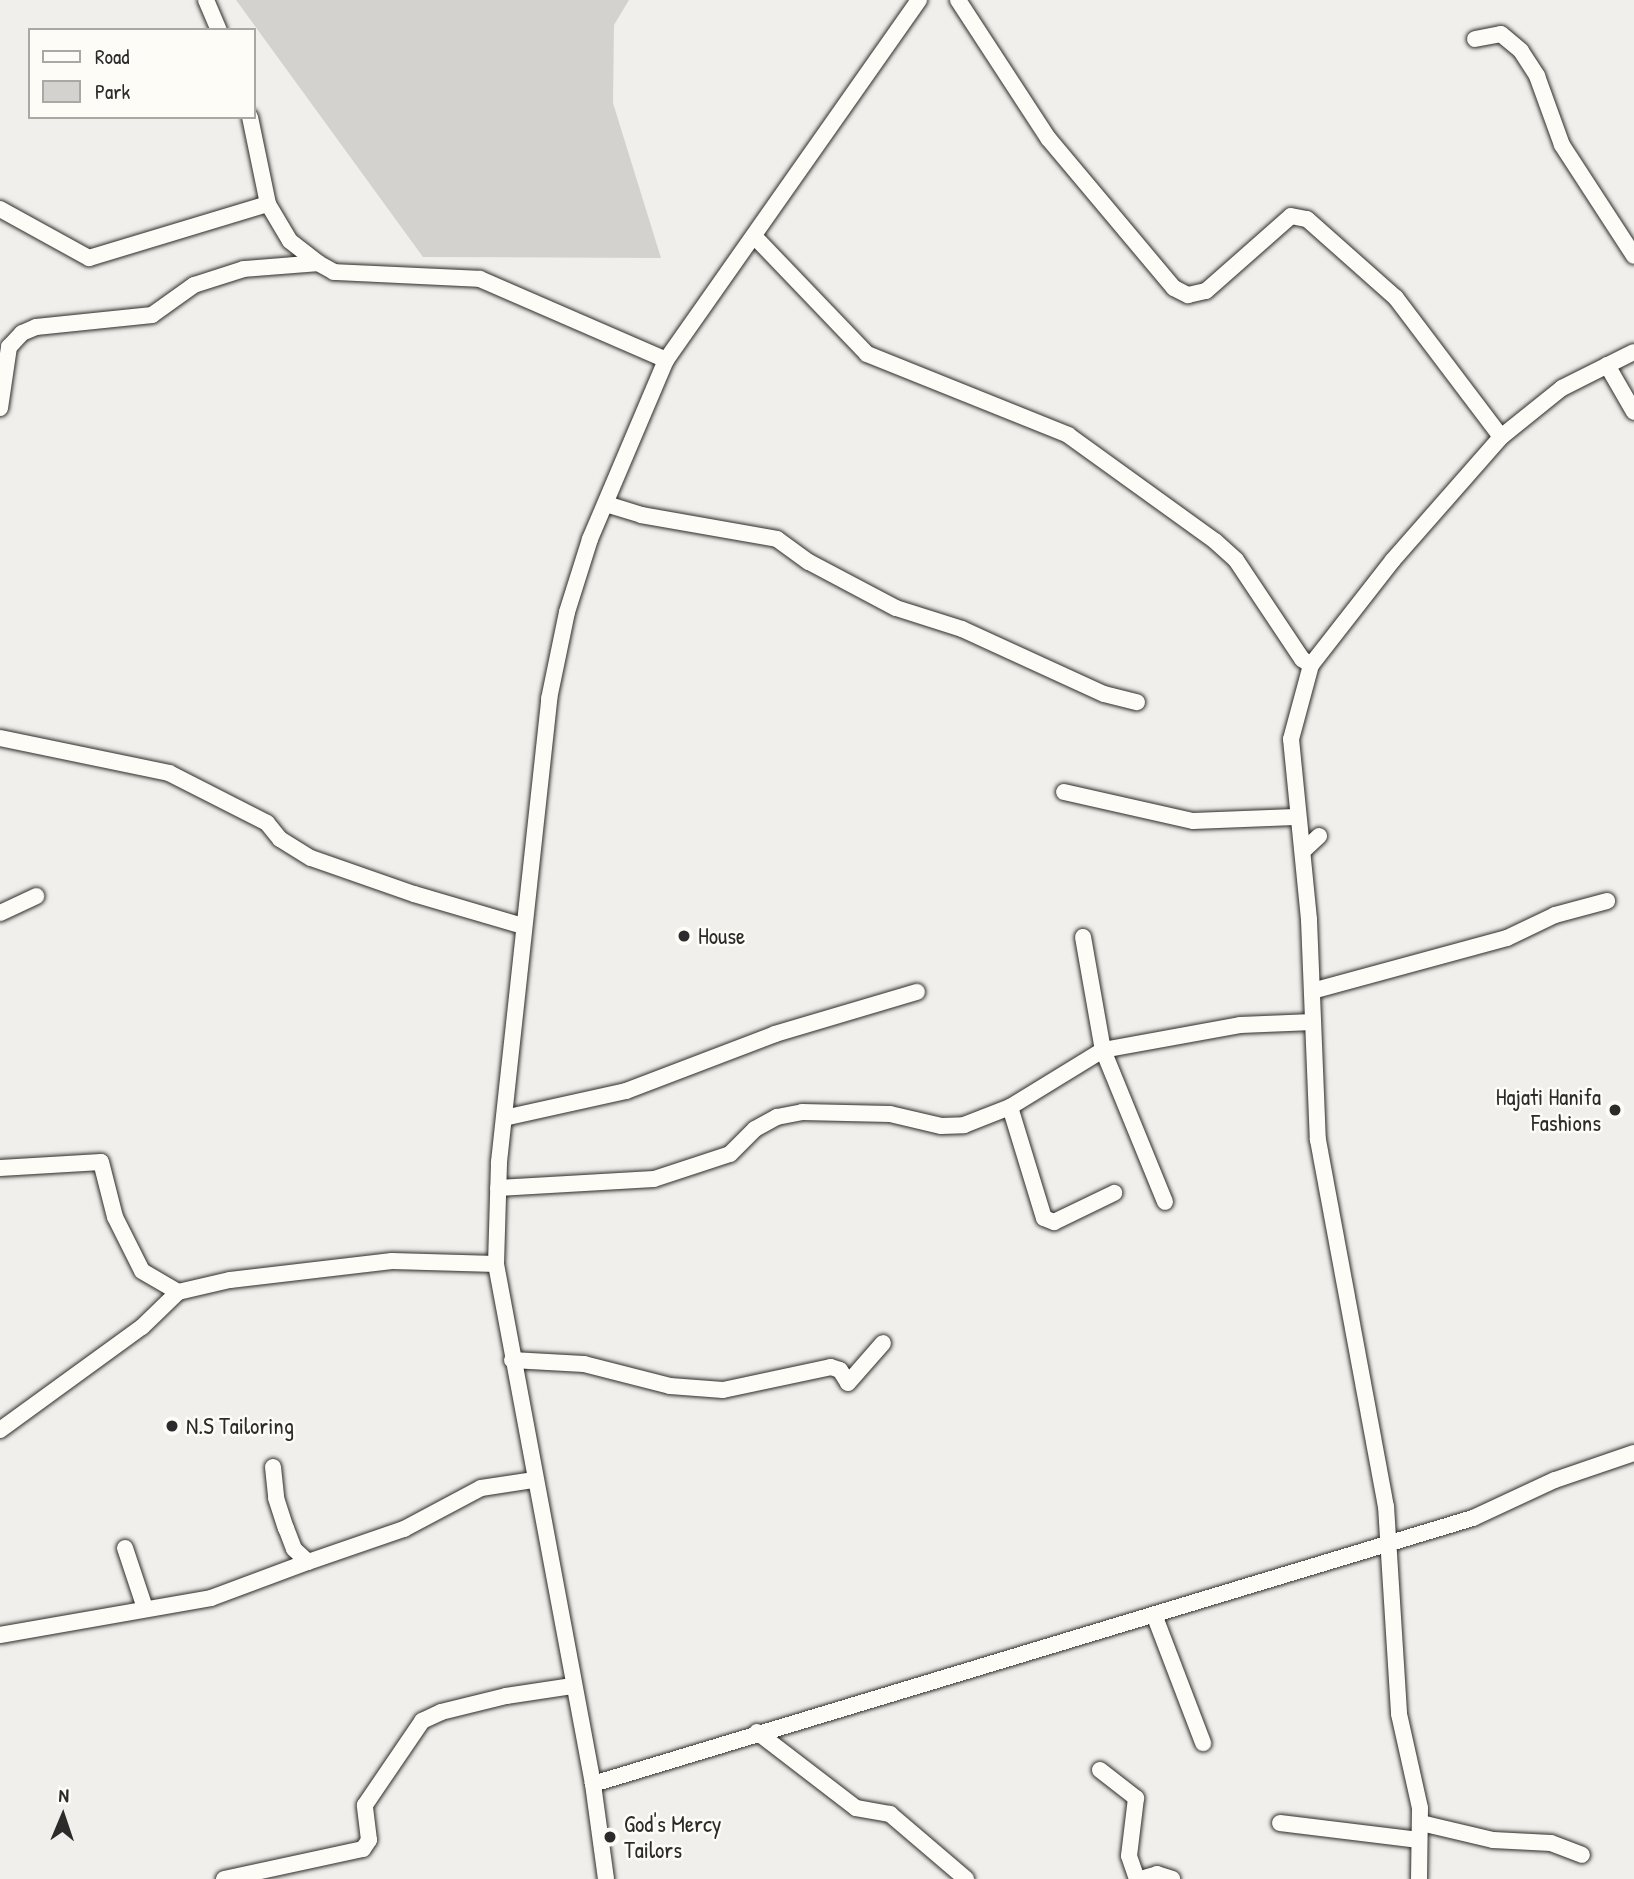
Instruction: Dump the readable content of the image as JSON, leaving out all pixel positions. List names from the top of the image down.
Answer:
{
  "places": [
    "House",
    "Hajati Hanifa Fashions",
    "N.S Tailoring",
    "God's Mercy Tailors"
  ],
  "legend": ["Road", "Park"],
  "north": "top"
}
